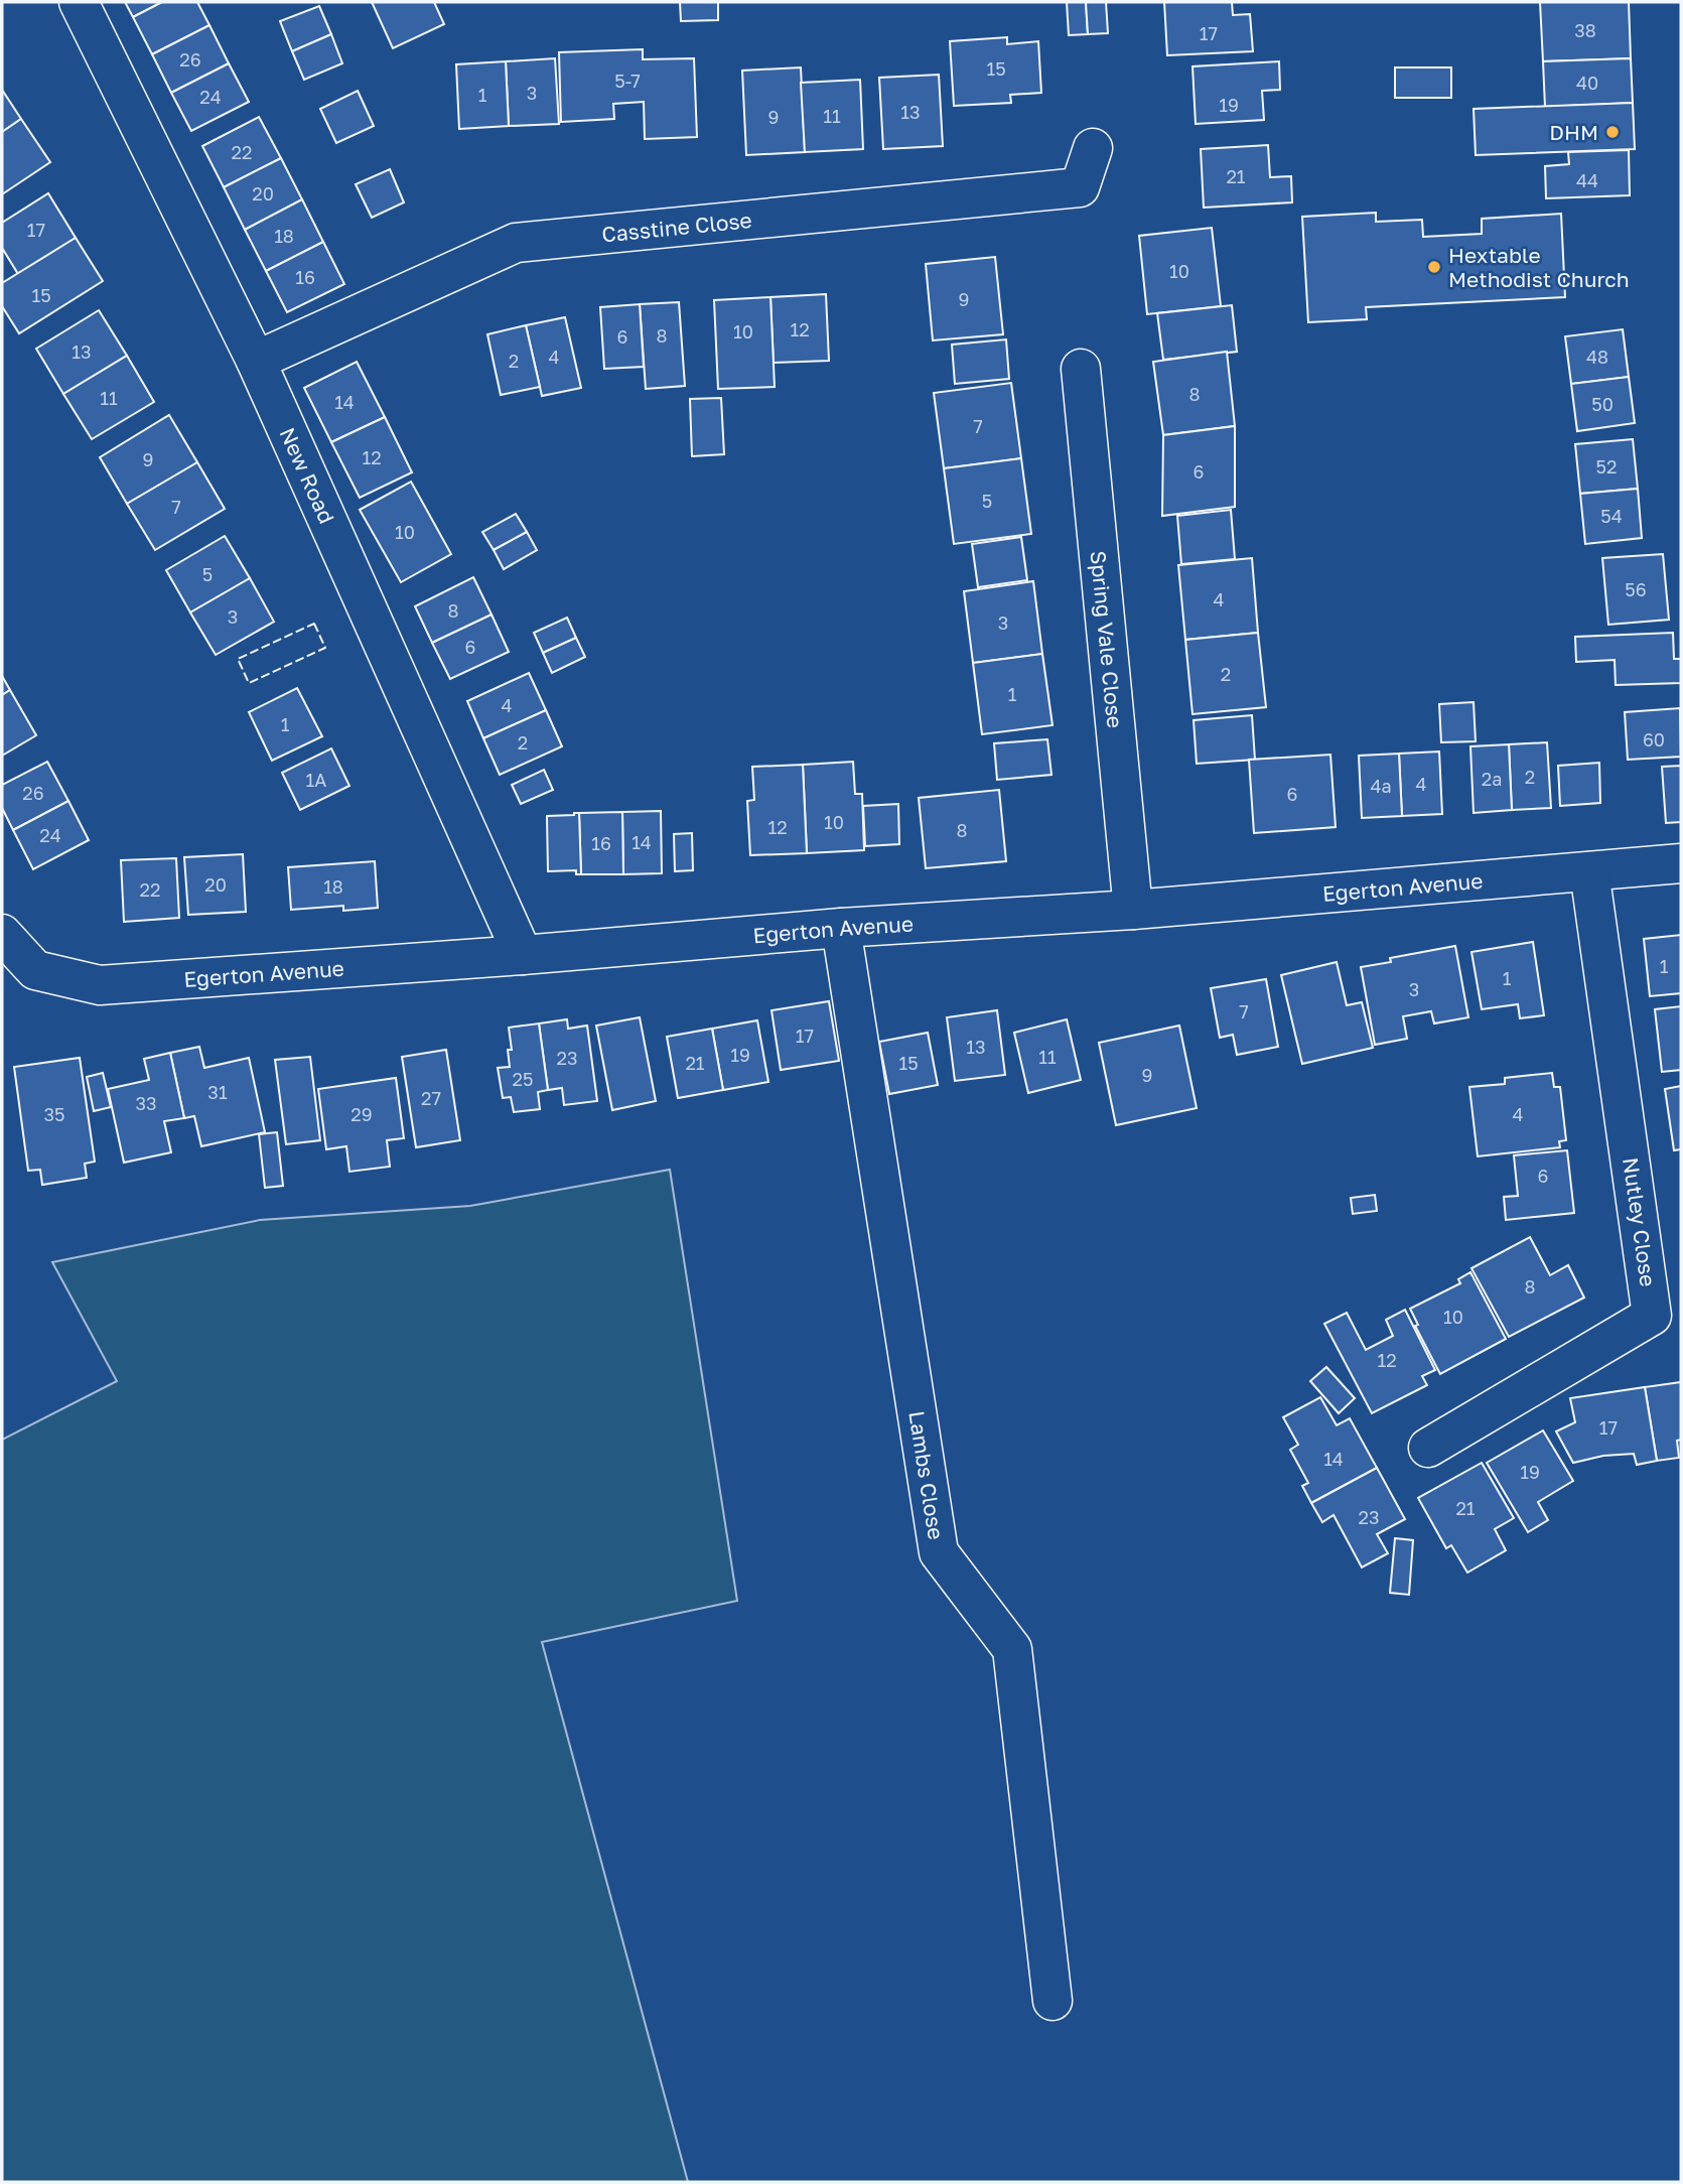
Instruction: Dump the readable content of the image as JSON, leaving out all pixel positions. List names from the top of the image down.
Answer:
{
  "streets": {
    "street": [
      "Casstine Close",
      "New Road",
      "Spring Vale Close",
      "Egerton Avenue",
      "Nutley Close",
      "Lambs Close"
    ]
  },
  "crossings": [
    ["Casstine Close", "New Road"],
    ["New Road", "Egerton Avenue"],
    ["Spring Vale Close", "Egerton Avenue"],
    ["Egerton Avenue", "Nutley Close"],
    ["Egerton Avenue", "Lambs Close"]
  ],
  "places": ["DHM", "Hextable Methodist Church"],
  "house_numbers": [
    "38",
    "17",
    "26",
    "15",
    "5-7",
    "40",
    "3",
    "1",
    "24",
    "19",
    "13",
    "11",
    "9",
    "22",
    "21",
    "44",
    "20",
    "17",
    "18",
    "10",
    "16",
    "15",
    "9",
    "12",
    "10",
    "8",
    "6",
    "13",
    "4",
    "48",
    "2",
    "8",
    "11",
    "14",
    "50",
    "7",
    "12",
    "9",
    "52",
    "6",
    "5",
    "7",
    "54",
    "10",
    "5",
    "56",
    "4",
    "8",
    "3",
    "3",
    "6",
    "2",
    "1",
    "4",
    "1",
    "60",
    "2",
    "2",
    "2a",
    "1A",
    "4",
    "4a",
    "26",
    "6",
    "10",
    "12",
    "8",
    "24",
    "14",
    "16",
    "20",
    "18",
    "22",
    "1",
    "1",
    "3",
    "7",
    "17",
    "13",
    "19",
    "11",
    "23",
    "21",
    "15",
    "9",
    "25",
    "31",
    "27",
    "33",
    "35",
    "29",
    "4",
    "6",
    "8",
    "10",
    "12",
    "17",
    "14",
    "19",
    "21",
    "23"
  ]
}
